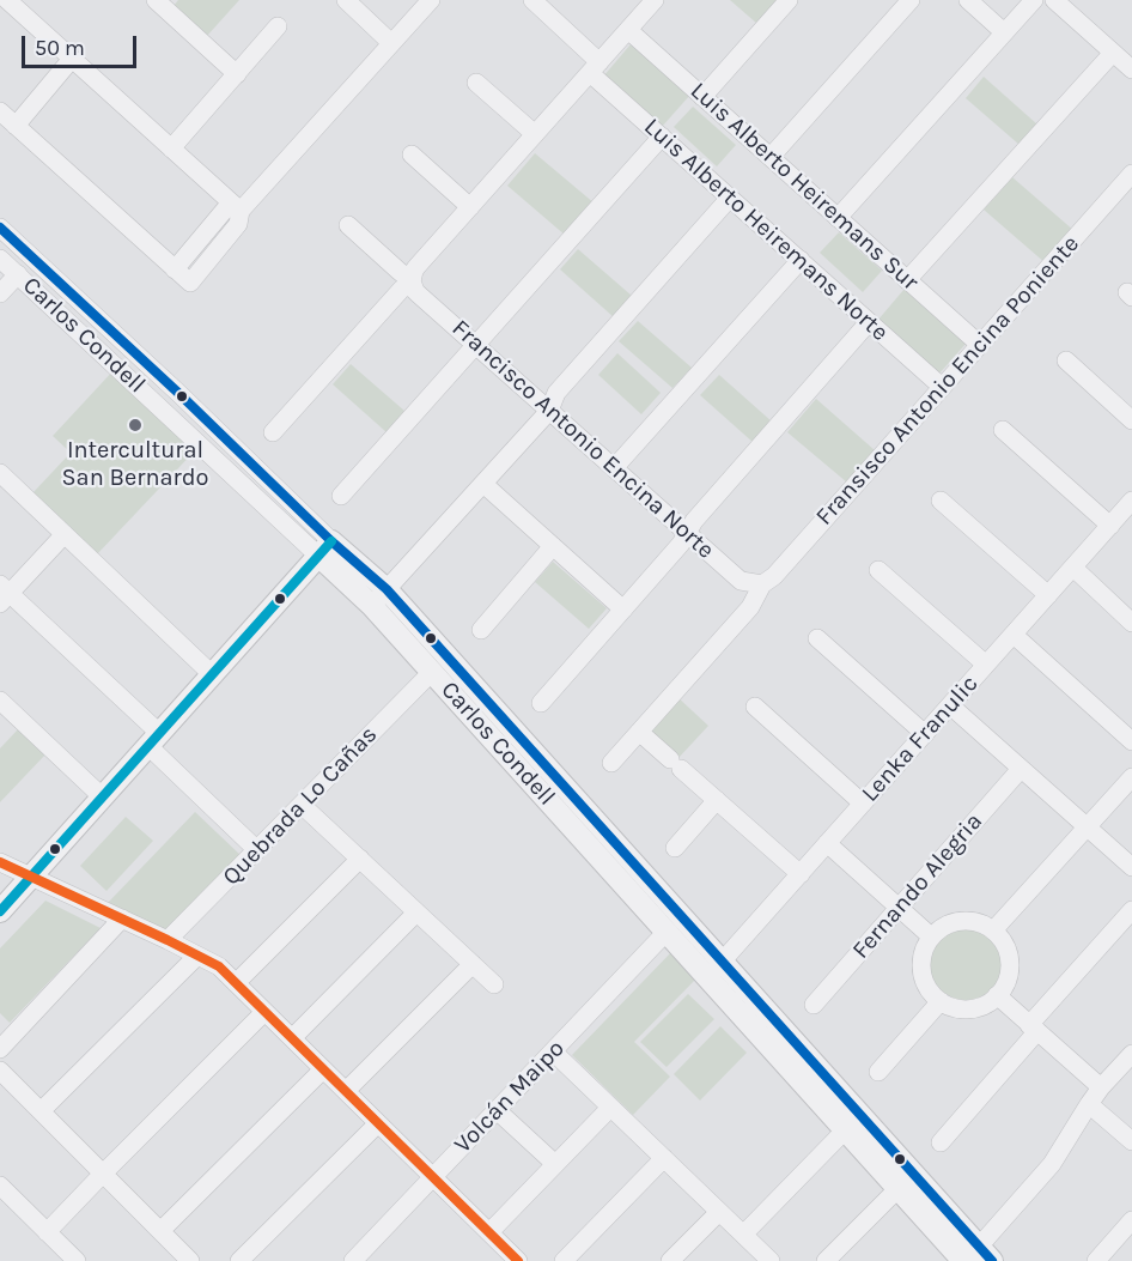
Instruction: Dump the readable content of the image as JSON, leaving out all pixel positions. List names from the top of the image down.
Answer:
{
  "streets": {
    "street": [
      "Luis Alberto Heiremans Sur",
      "Luis Alberto Heiremans Norte",
      "Carlos Condell",
      "Fransisco Antonio Encina Poniente",
      "Francisco Antonio Encina Norte",
      "Lenka Franulic",
      "Quebrada Lo Cañas",
      "Fernando Alegria",
      "Volcán Maipo"
    ]
  },
  "crossings": [
    ["Luis Alberto Heiremans Sur", "Fransisco Antonio Encina Poniente"],
    ["Luis Alberto Heiremans Norte", "Fransisco Antonio Encina Poniente"],
    ["Carlos Condell", "Lenka Franulic"],
    ["Carlos Condell", "Quebrada Lo Cañas"],
    ["Carlos Condell", "Volcán Maipo"],
    ["Fransisco Antonio Encina Poniente", "Francisco Antonio Encina Norte"]
  ],
  "places": ["Intercultural San Bernardo"],
  "scale_bar": "50 m"
}
